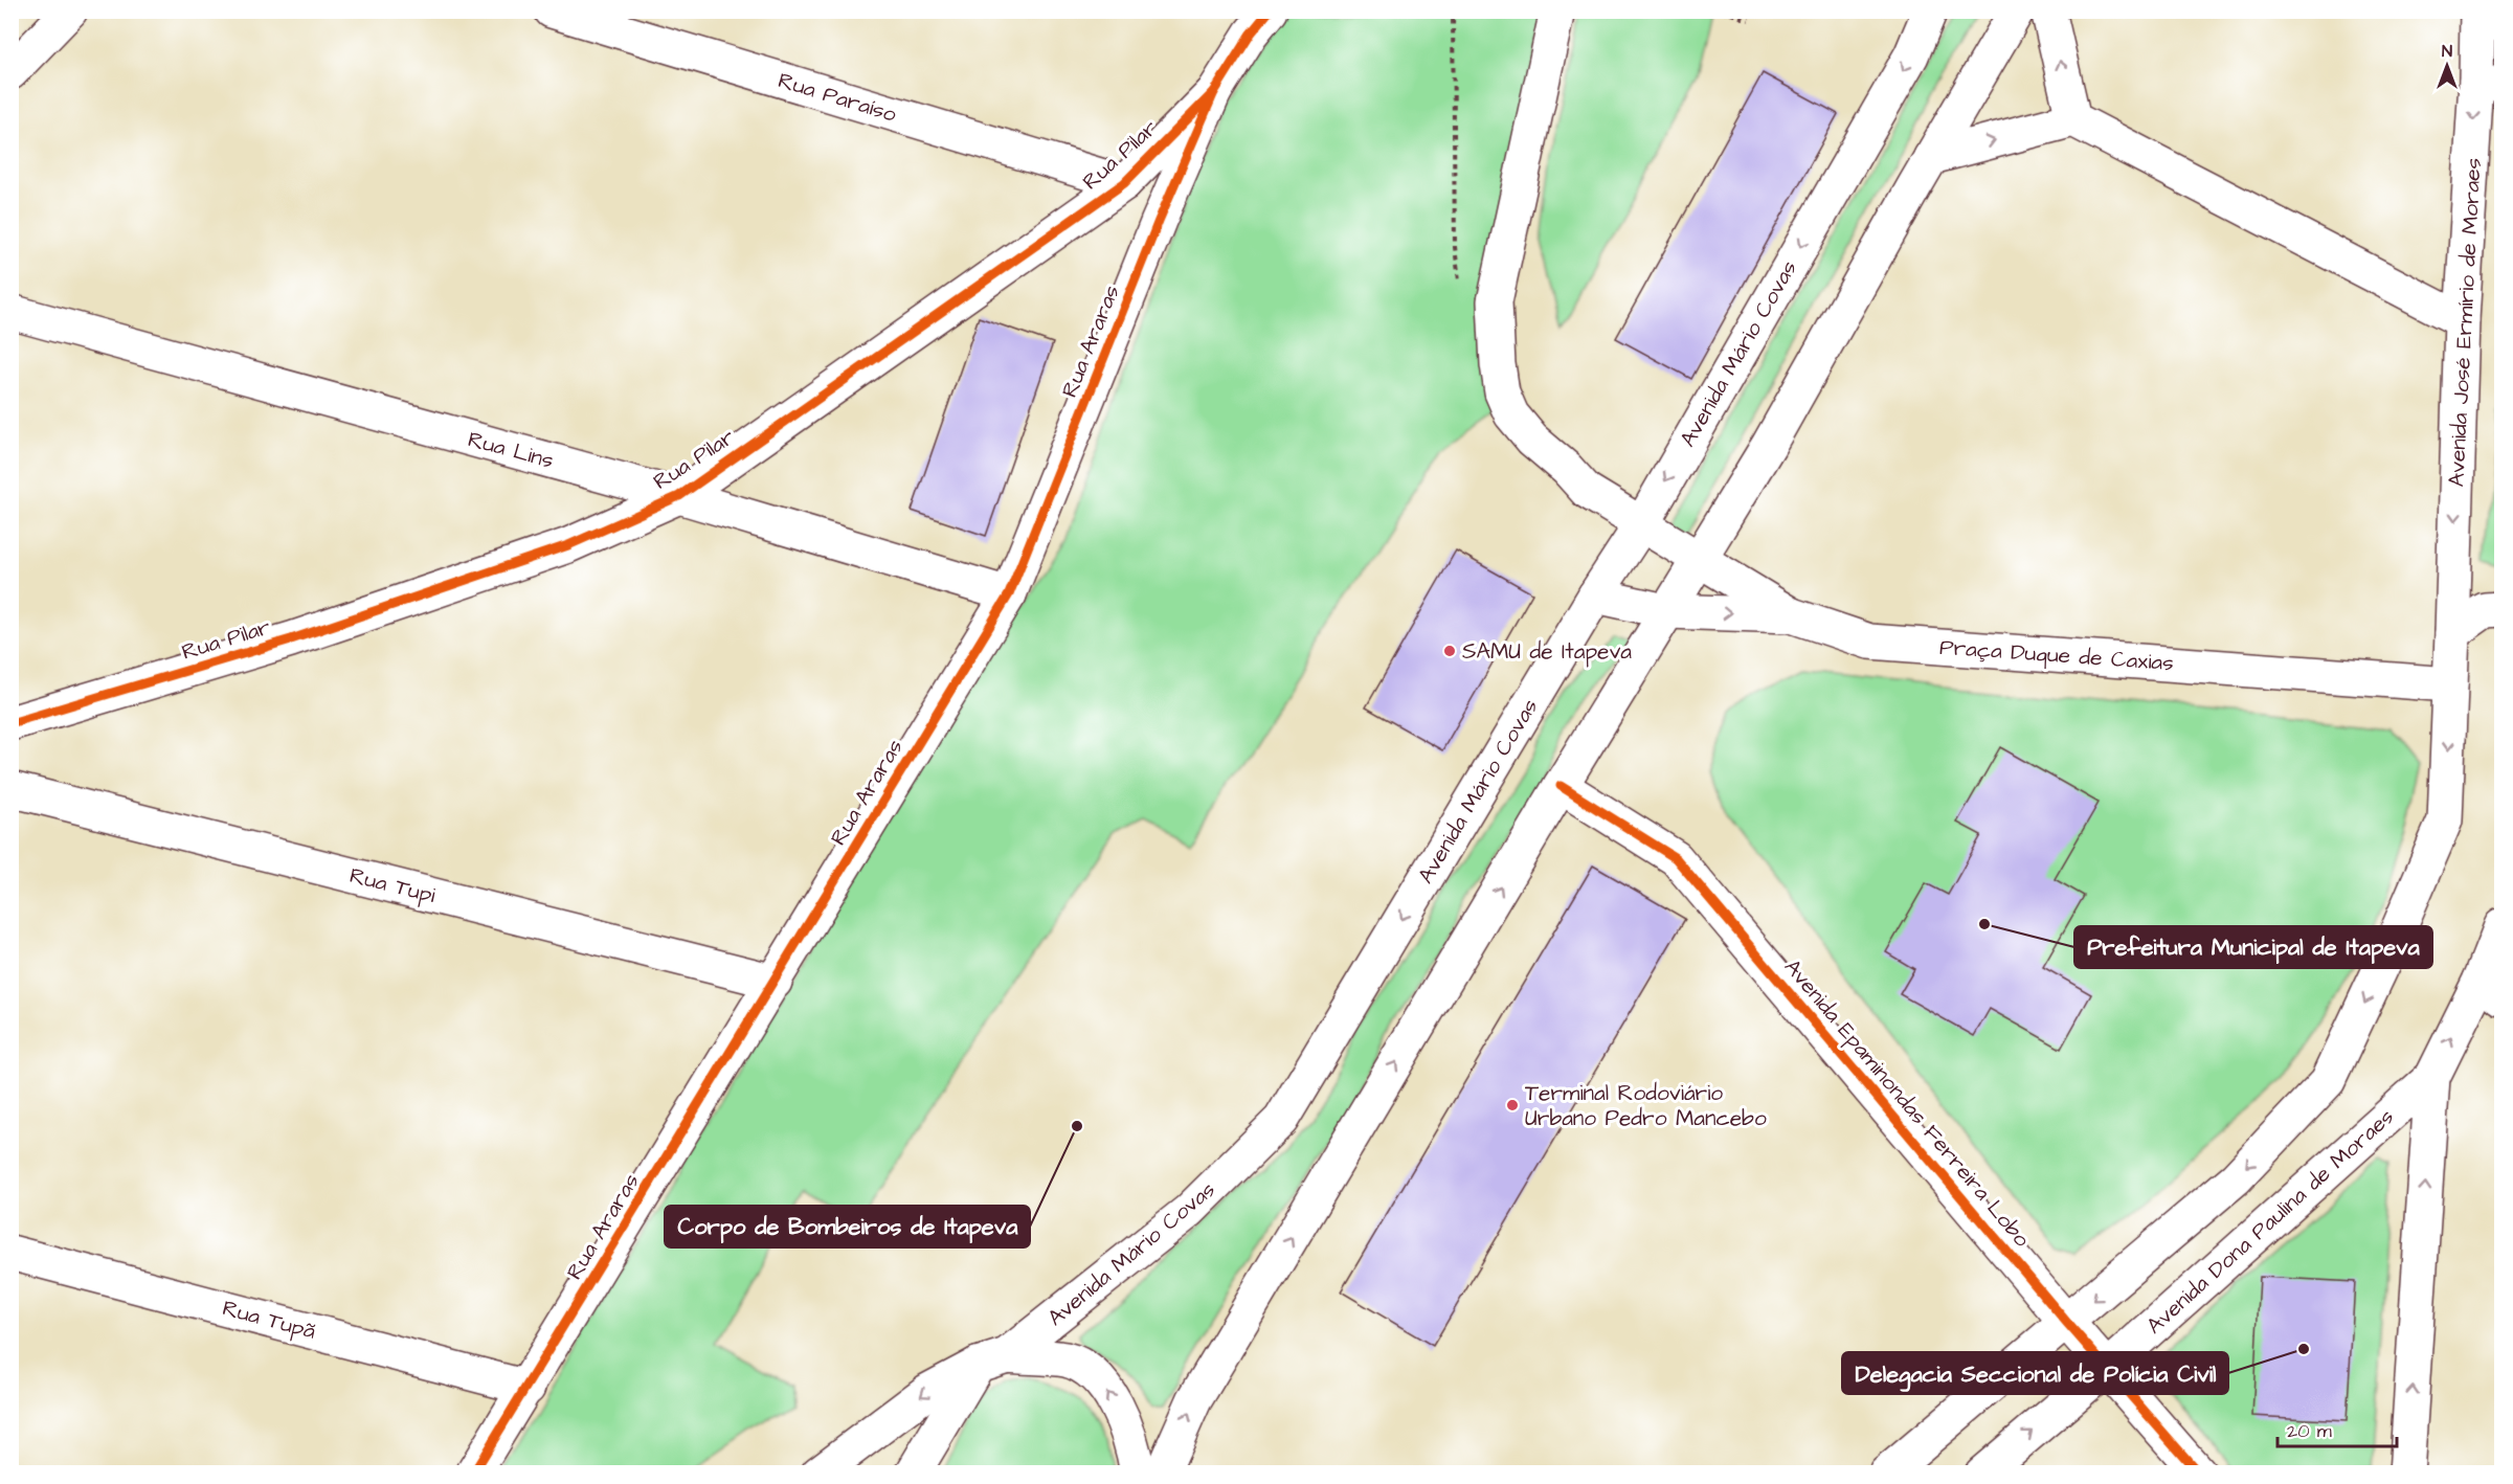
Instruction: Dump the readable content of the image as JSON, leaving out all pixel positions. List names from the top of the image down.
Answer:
{
  "streets": {
    "street": [
      "Rua Paraíso",
      "Rua Pilar",
      "Avenida José Ermírio de Moraes",
      "Rua Araras",
      "Avenida Mário Covas",
      "Rua Lins",
      "Praça Duque de Caxias",
      "Rua Tupi",
      "Avenida Epaminondas Ferreira Lobo",
      "Avenida Dona Paulina de Moraes",
      "Rua Tupã"
    ]
  },
  "crossings": [
    ["Rua Paraíso", "Rua Pilar"],
    ["Rua Pilar", "Rua Araras"],
    ["Rua Pilar", "Rua Lins"],
    ["Rua Araras", "Rua Lins"],
    ["Rua Araras", "Rua Tupi"],
    ["Rua Araras", "Rua Tupã"],
    ["Avenida Mário Covas", "Praça Duque de Caxias"],
    ["Avenida Epaminondas Ferreira Lobo", "Avenida Dona Paulina de Moraes"]
  ],
  "one_way": ["Avenida José Ermírio de Moraes"],
  "places": [
    "SAMU de Itapeva",
    "Prefeitura Municipal de Itapeva",
    "Terminal Rodoviário Urbano Pedro Mancebo",
    "Corpo de Bombeiros de Itapeva",
    "Delegacia Seccional de Polícia Civil"
  ],
  "scale_bar": "20 m",
  "north": "top"
}
